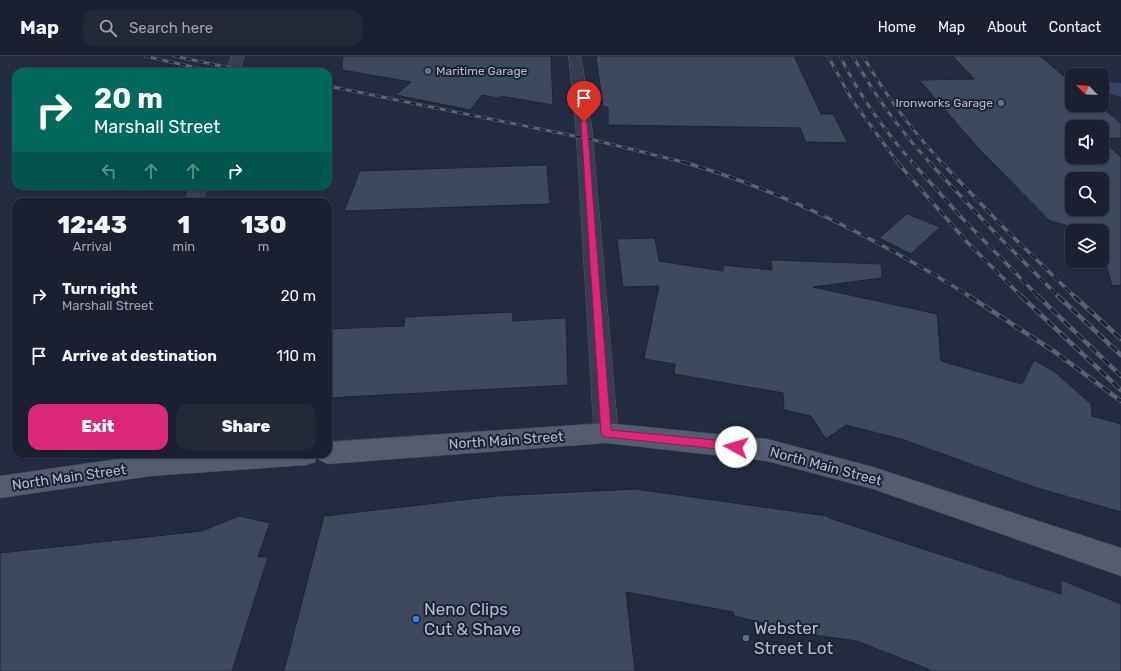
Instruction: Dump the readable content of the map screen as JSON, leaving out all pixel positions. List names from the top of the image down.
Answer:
{
  "streets": {
    "main road": ["North Main Street"]
  },
  "places": [
    "Maritime Garage",
    "Ironworks Garage",
    "Neno Clips Cut & Shave",
    "Webster Street Lot"
  ],
  "north": "top left",
  "page": {
    "header": "Map",
    "search": "Search here",
    "nav": [
      "Home",
      "Map",
      "About",
      "Contact"
    ],
    "turn": ["20 m", "Marshall Street"],
    "eta": [
      "12:43",
      "Arrival",
      "1",
      "min",
      "130",
      "m"
    ],
    "list": [
      {
        "name": "Turn right",
        "note": "Marshall Street",
        "value": "20 m"
      },
      {
        "name": "Arrive at destination",
        "value": "110 m"
      }
    ],
    "buttons": ["Exit", "Share"]
  }
}
